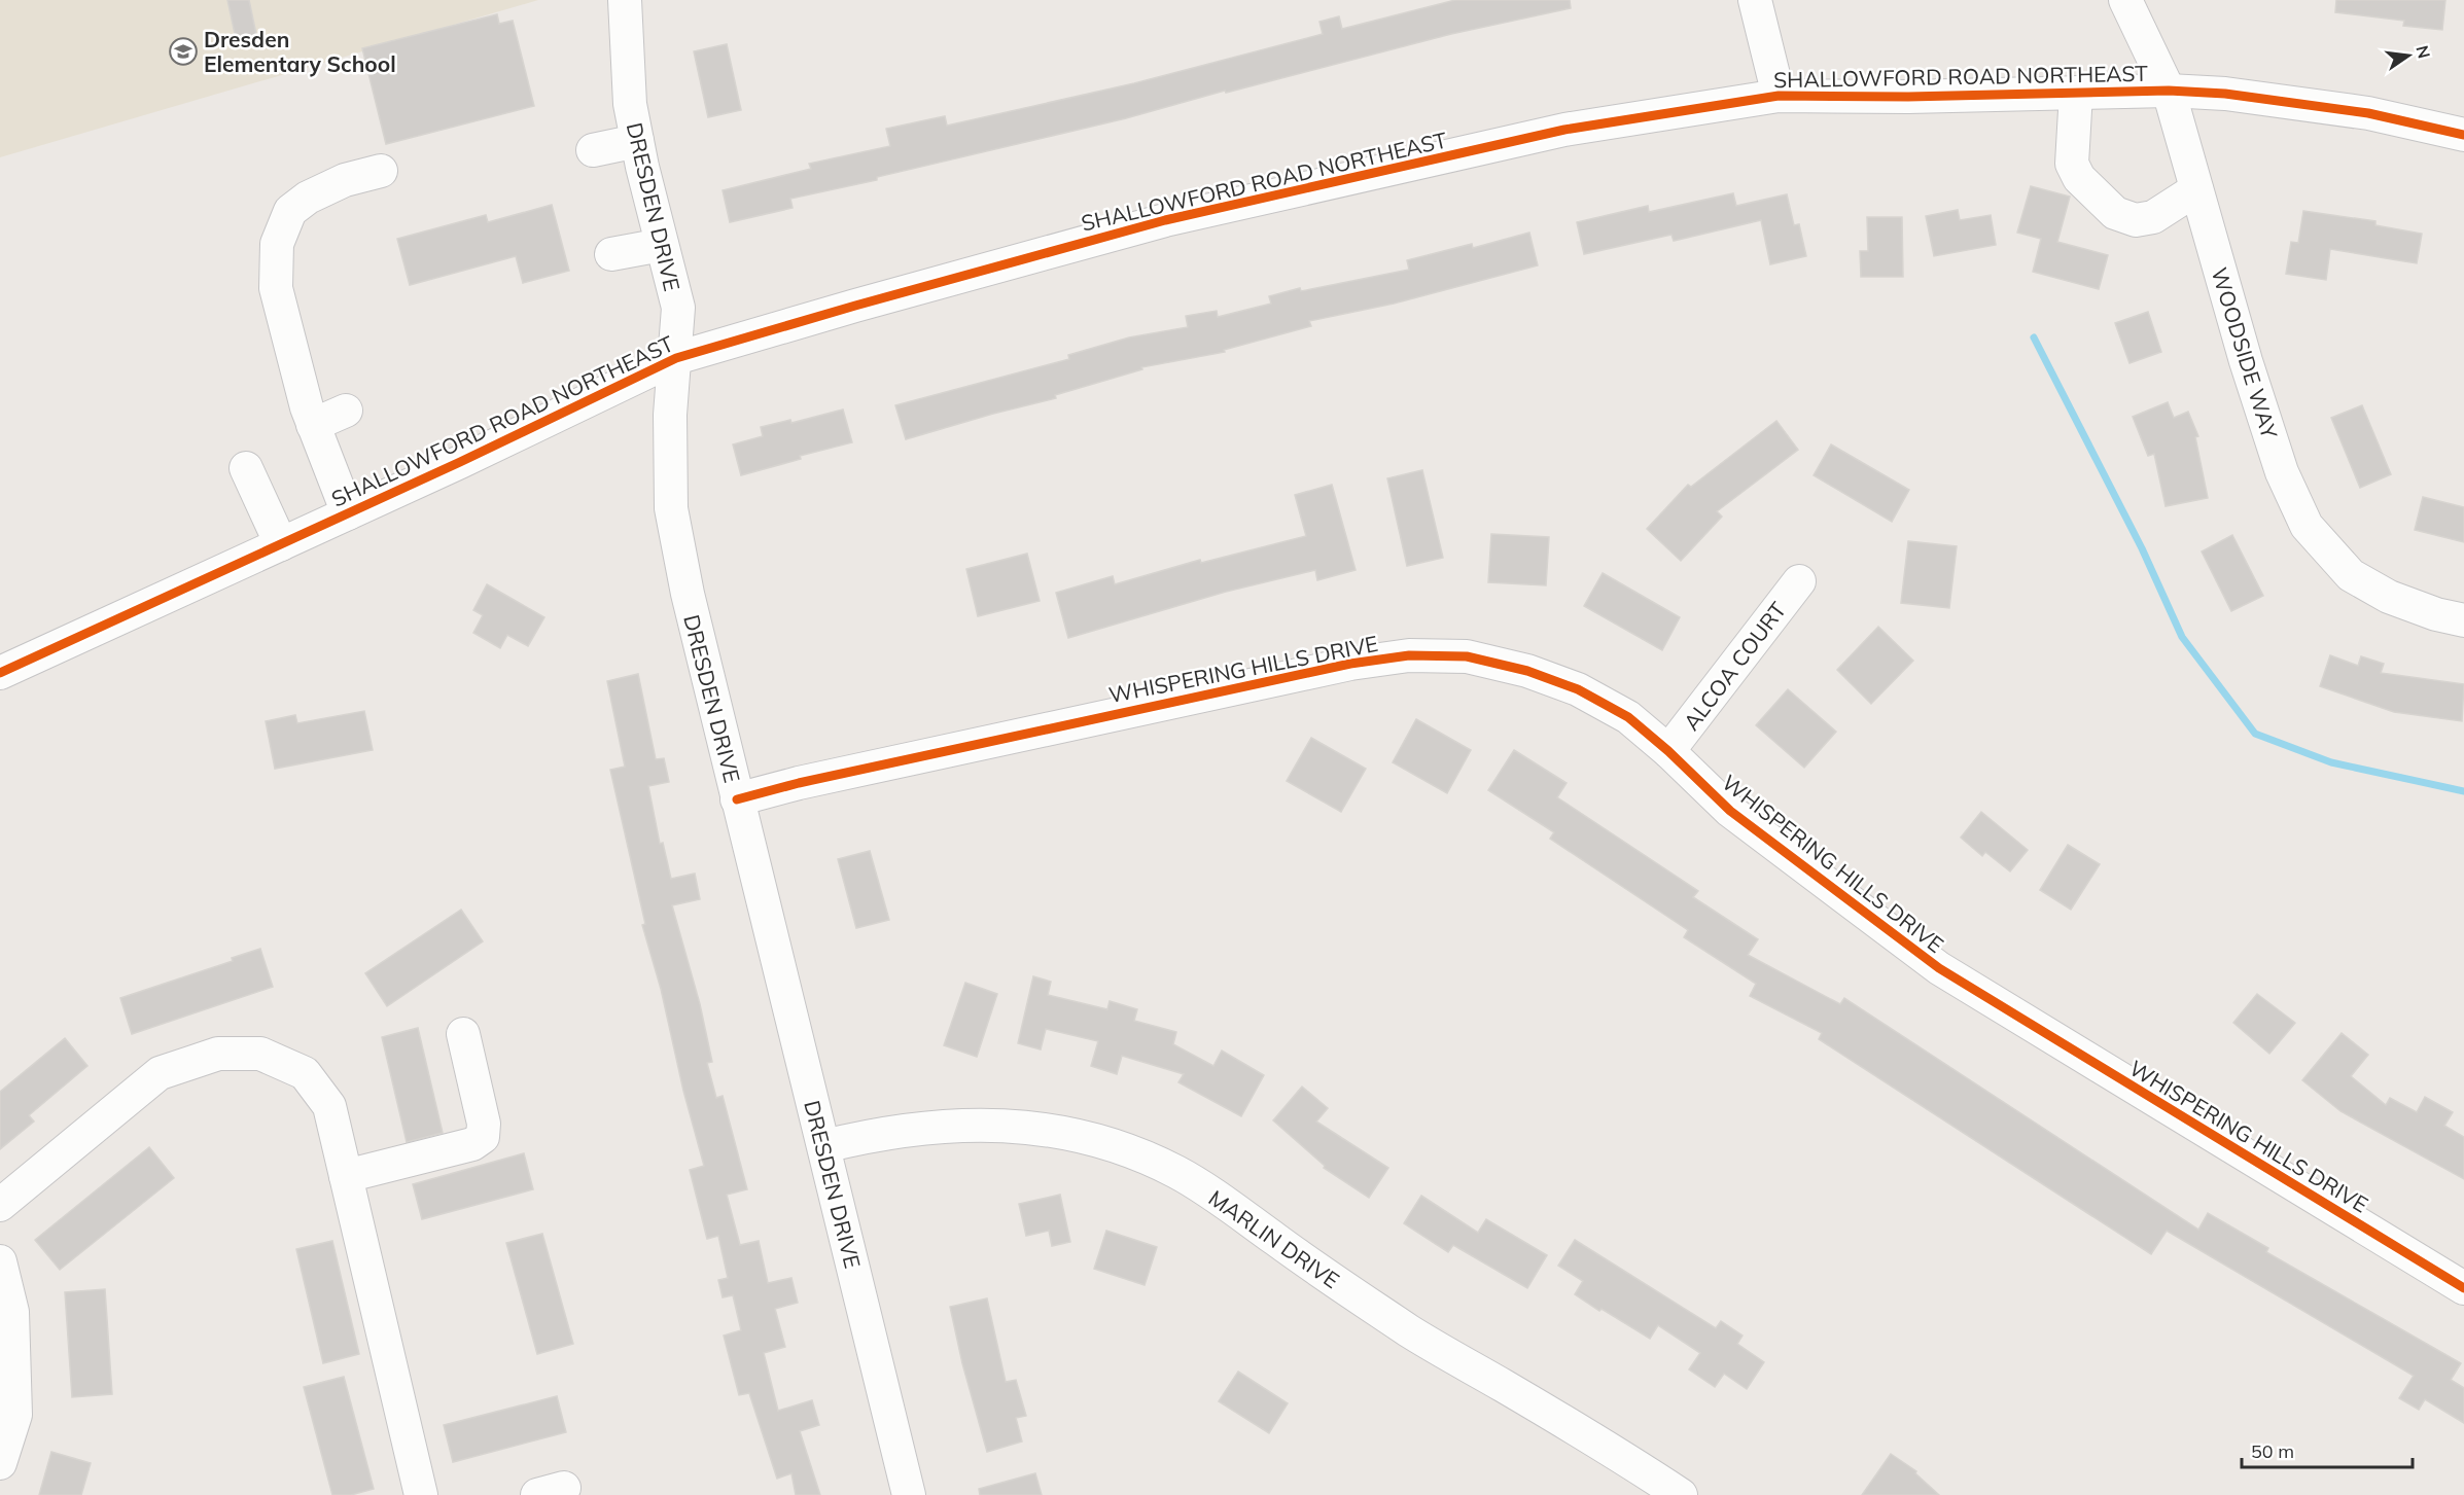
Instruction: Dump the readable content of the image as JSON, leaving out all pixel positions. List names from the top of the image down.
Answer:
{
  "streets": {
    "street": [
      "SHALLOWFORD ROAD NORTHEAST",
      "DRESDEN DRIVE",
      "WOODSIDE WAY",
      "ALCOA COURT",
      "WHISPERING HILLS DRIVE",
      "MARLIN DRIVE"
    ]
  },
  "crossings": [
    ["SHALLOWFORD ROAD NORTHEAST", "DRESDEN DRIVE"],
    ["SHALLOWFORD ROAD NORTHEAST", "WOODSIDE WAY"],
    ["DRESDEN DRIVE", "WHISPERING HILLS DRIVE"],
    ["DRESDEN DRIVE", "MARLIN DRIVE"],
    ["ALCOA COURT", "WHISPERING HILLS DRIVE"]
  ],
  "places": {
    "school or university": ["Dresden Elementary School"]
  },
  "scale_bar": "50 m",
  "north": "right"
}
